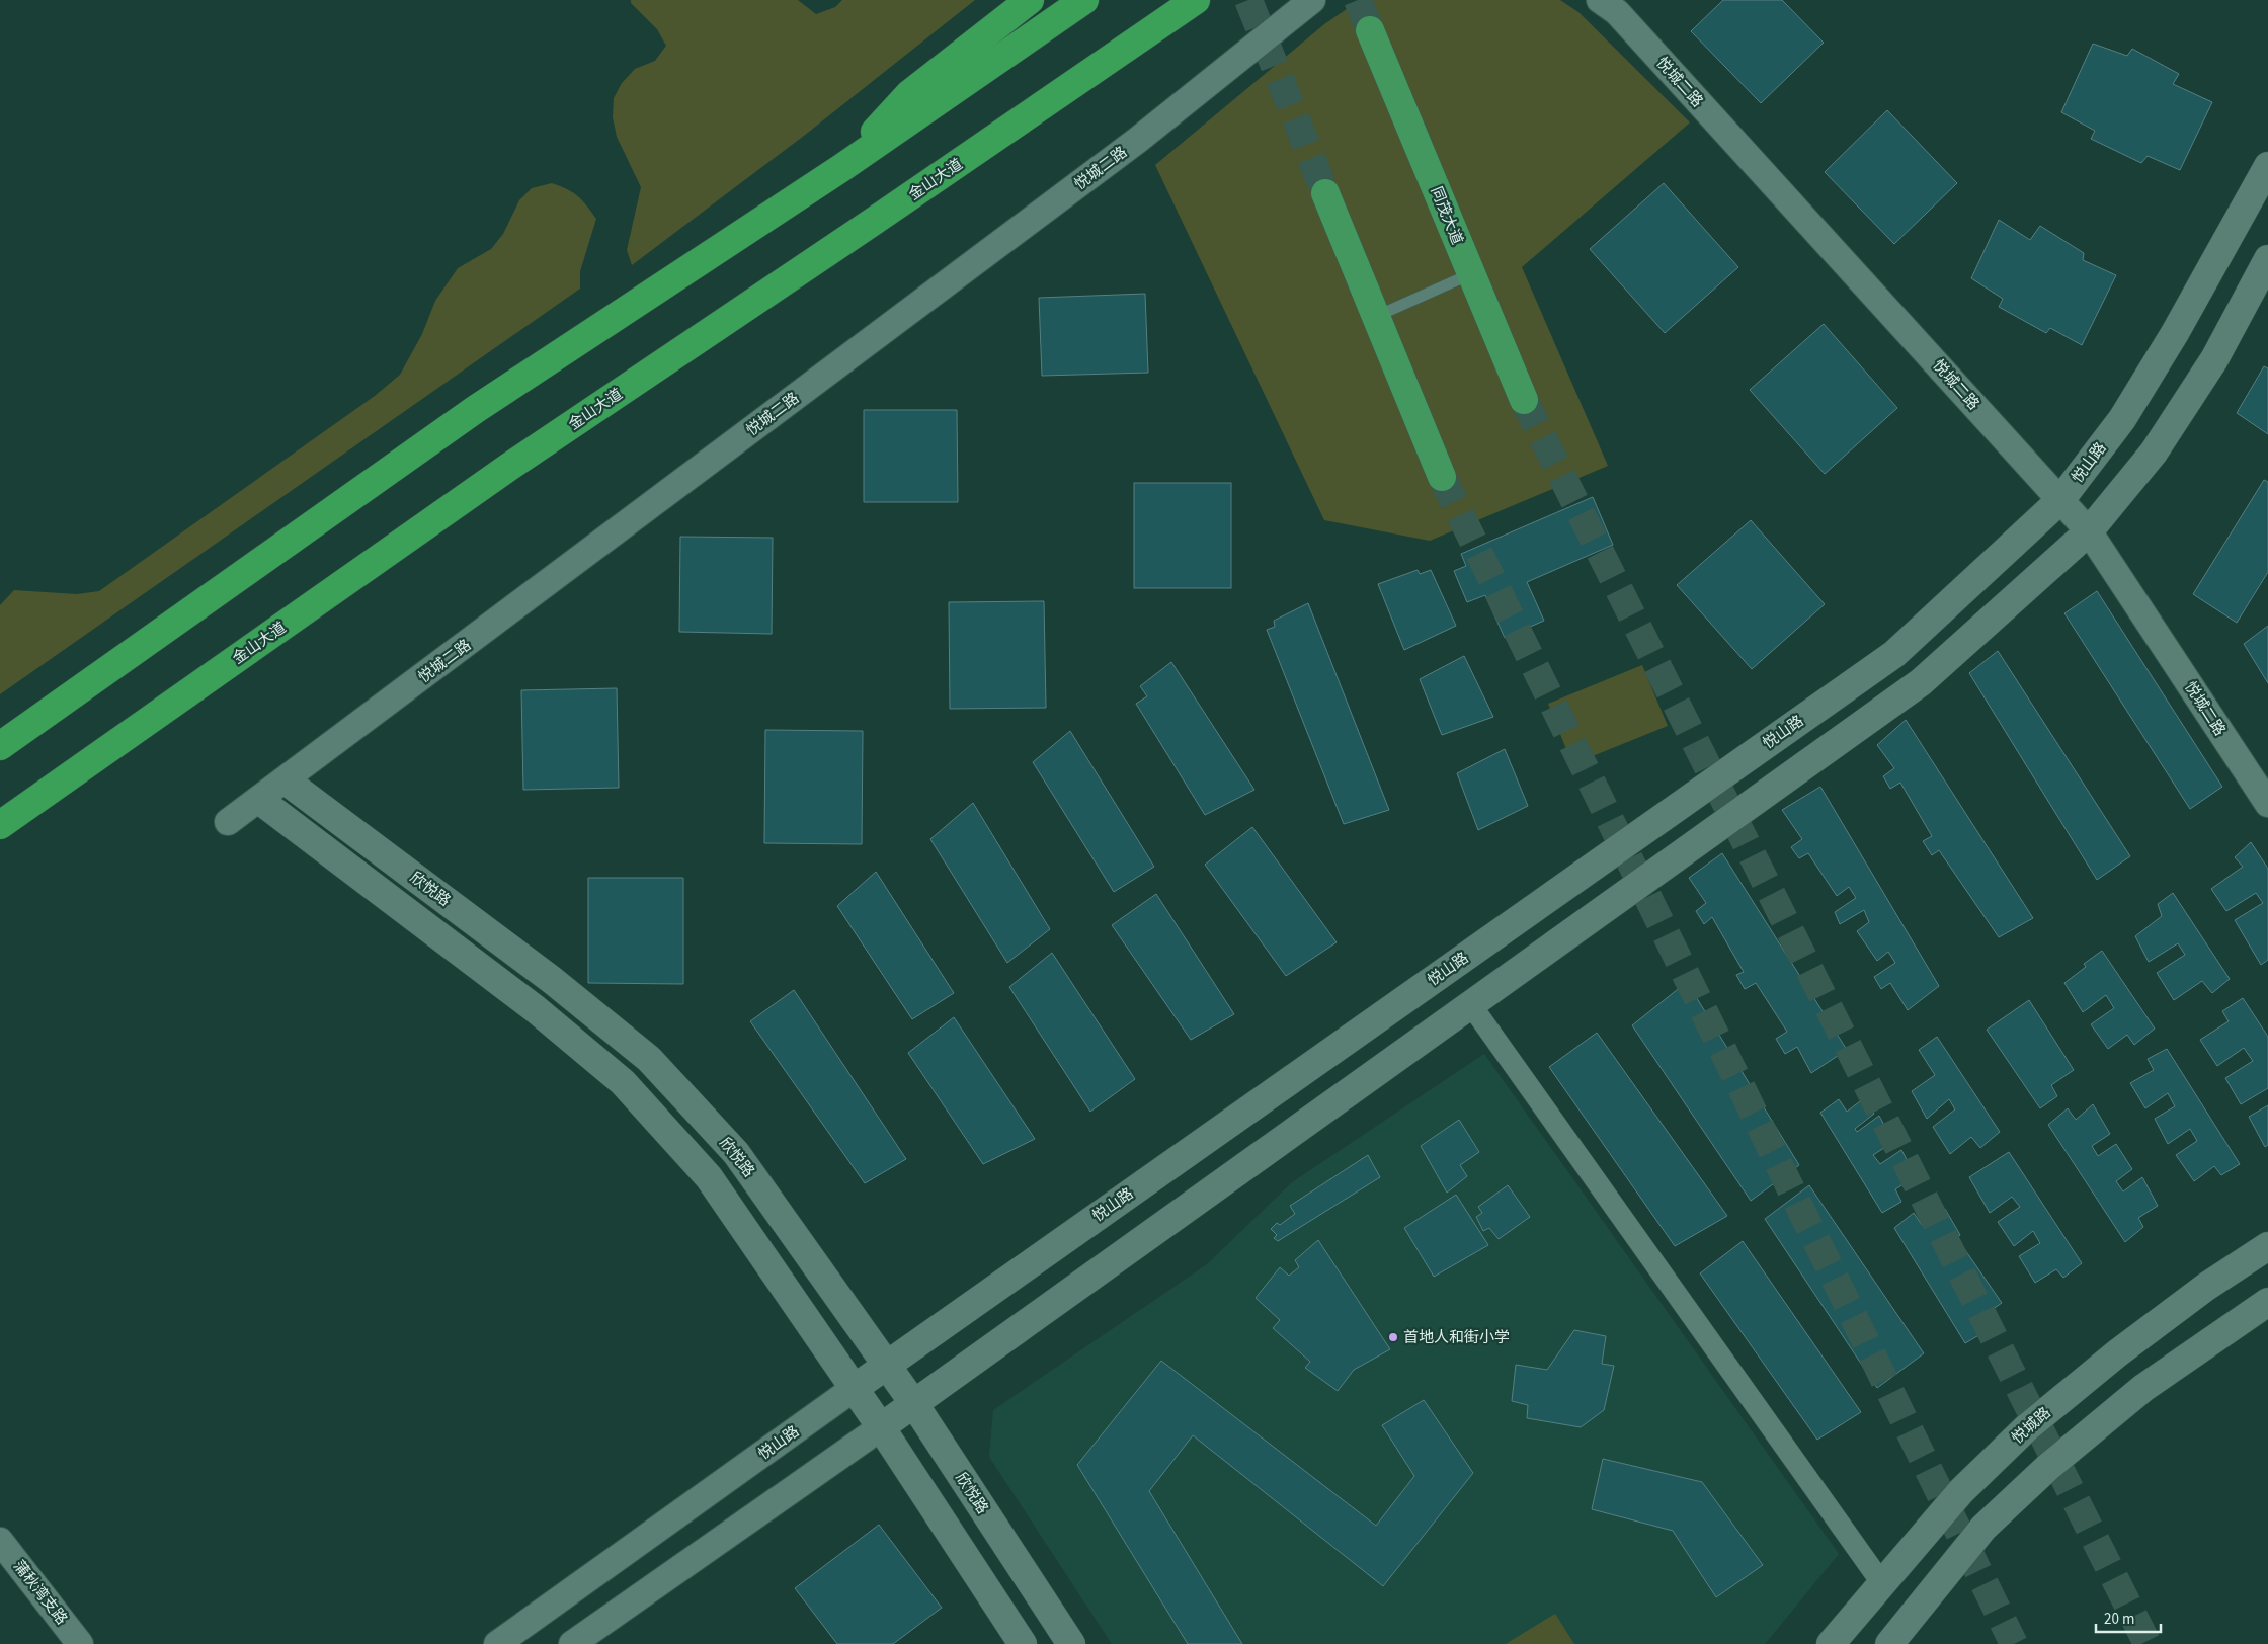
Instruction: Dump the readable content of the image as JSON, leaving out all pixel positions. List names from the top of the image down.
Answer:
{
  "streets": {
    "highway": ["金山大道"],
    "main road": [
      "同茂大道",
      "悦山路",
      "欣悦路",
      "悦城路"
    ],
    "street": ["悦城二路", "蒲秋湾支路"]
  },
  "crossings": [
    ["悦城二路", "悦山路"],
    ["悦城二路", "欣悦路"],
    ["悦山路", "欣悦路"]
  ],
  "places": ["首地人和街小学"],
  "scale_bar": "20 m"
}
